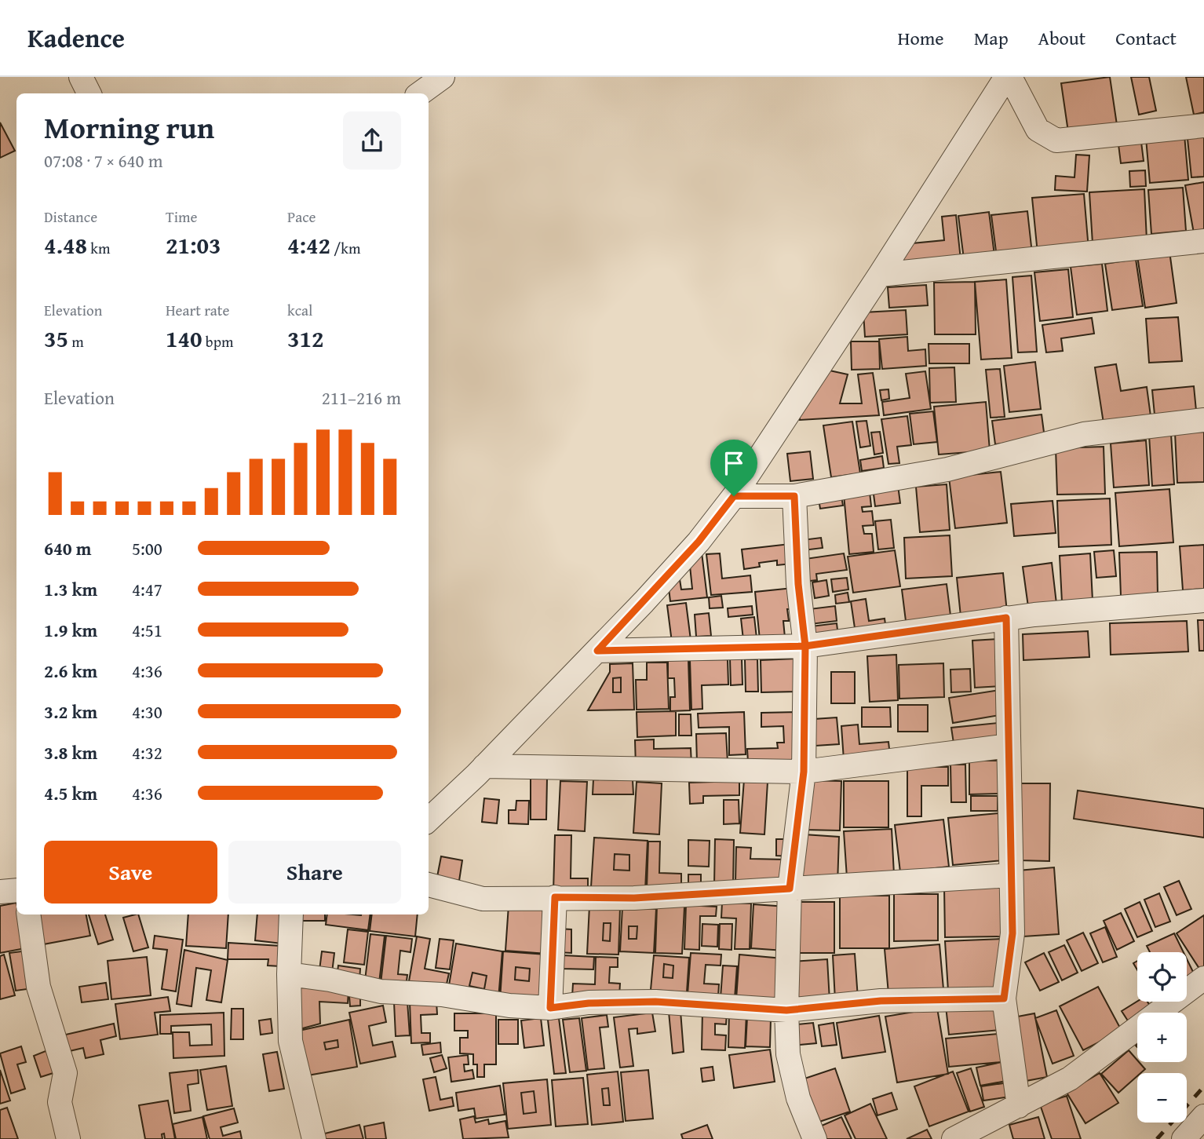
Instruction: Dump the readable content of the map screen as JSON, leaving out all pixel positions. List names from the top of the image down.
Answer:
{
  "page": {
    "header": "Kadence",
    "nav": [
      "Home",
      "Map",
      "About",
      "Contact"
    ],
    "heading": ["Morning run", "07:08 · 7 × 640 m"],
    "stats": [
      ["Distance", "4.48 km"],
      ["Time", "21:03"],
      ["Pace", "4:42 /km"],
      ["Elevation", "35 m"],
      ["Heart rate", "140 bpm"],
      ["kcal", "312"]
    ],
    "chart": ["Elevation", "211–216 m"],
    "list": [
      {
        "name": "640 m",
        "note": "5:00"
      },
      {
        "name": "1.3 km",
        "note": "4:47"
      },
      {
        "name": "1.9 km",
        "note": "4:51"
      },
      {
        "name": "2.6 km",
        "note": "4:36"
      },
      {
        "name": "3.2 km",
        "note": "4:30"
      },
      {
        "name": "3.8 km",
        "note": "4:32"
      },
      {
        "name": "4.5 km",
        "note": "4:36"
      }
    ],
    "buttons": ["Save", "Share"],
    "map_buttons": ["+", "−"]
  }
}
